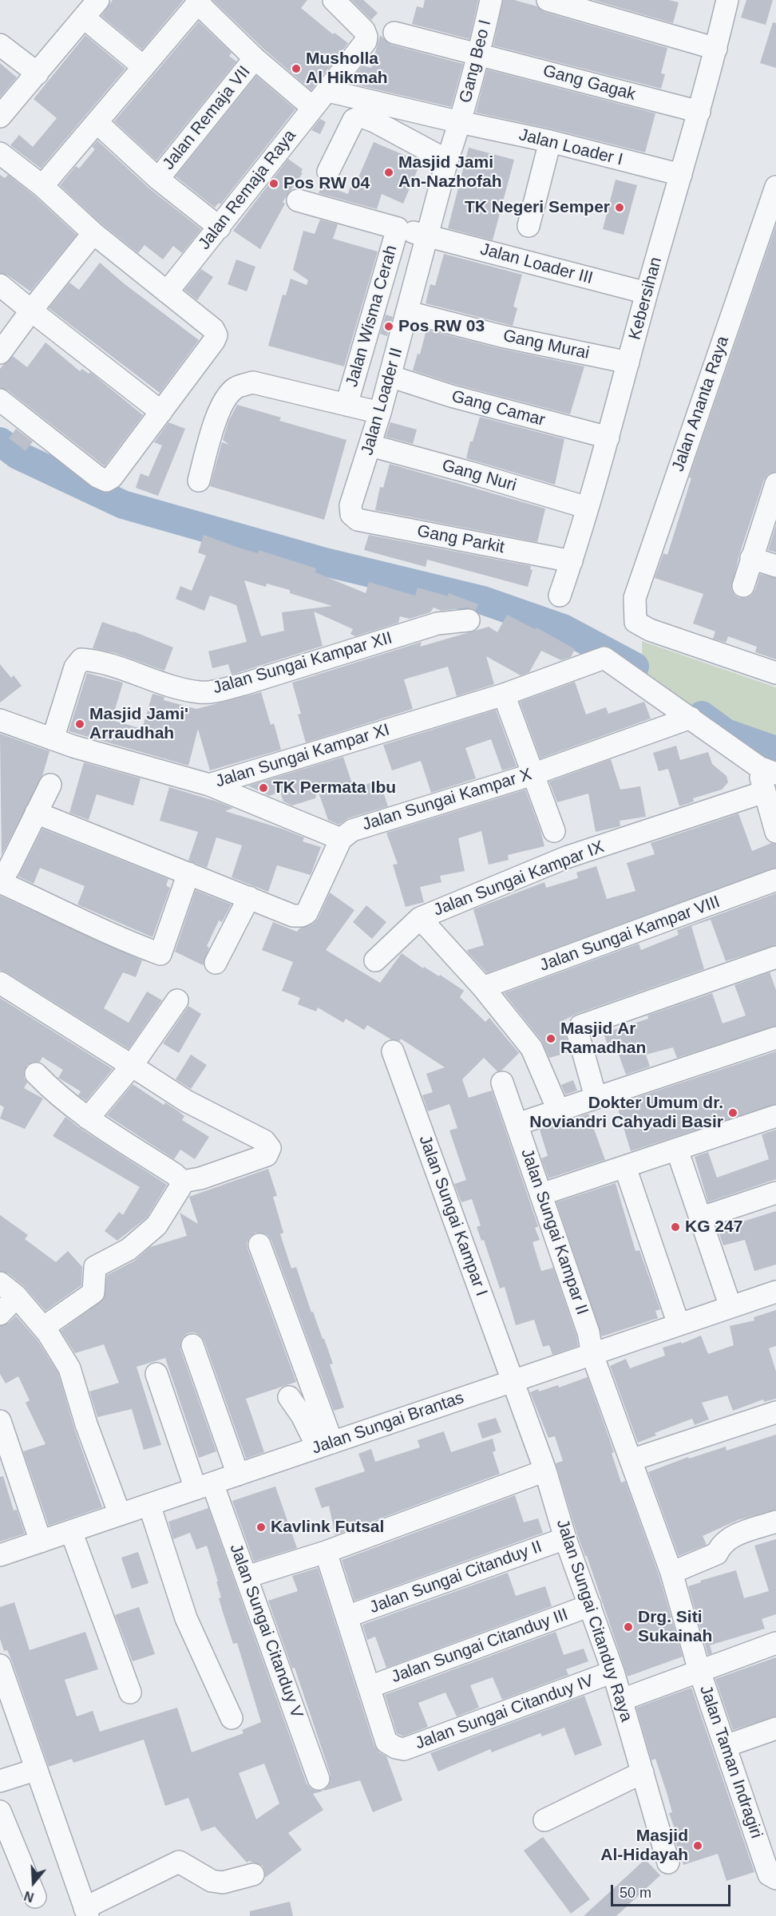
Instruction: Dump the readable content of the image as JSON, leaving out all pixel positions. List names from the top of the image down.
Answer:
{
  "streets": {
    "street": [
      "Gang Beo I",
      "Gang Gagak",
      "Jalan Remaja VII",
      "Jalan Loader I",
      "Jalan Remaja Raya",
      "Jalan Loader III",
      "Kebersihan",
      "Jalan Wisma Cerah",
      "Gang Murai",
      "Jalan Loader II",
      "Jalan Ananta Raya",
      "Gang Camar",
      "Gang Nuri",
      "Gang Parkit",
      "Jalan Sungai Kampar XII",
      "Jalan Sungai Kampar XI",
      "Jalan Sungai Kampar X",
      "Jalan Sungai Kampar IX",
      "Jalan Sungai Kampar VIII",
      "Jalan Sungai Kampar I",
      "Jalan Sungai Kampar II",
      "Jalan Sungai Brantas",
      "Jalan Sungai Citanduy II",
      "Jalan Sungai Citanduy Raya",
      "Jalan Sungai Citanduy V",
      "Jalan Sungai Citanduy III",
      "Jalan Sungai Citanduy IV",
      "Jalan Taman Indragiri"
    ]
  },
  "crossings": [
    ["Gang Beo I", "Gang Gagak"],
    ["Gang Beo I", "Jalan Loader I"],
    ["Gang Beo I", "Jalan Loader II"],
    ["Gang Gagak", "Kebersihan"],
    ["Jalan Loader I", "Jalan Remaja Raya"],
    ["Jalan Loader I", "Kebersihan"],
    ["Jalan Loader I", "Jalan Loader II"],
    ["Jalan Loader III", "Kebersihan"],
    ["Jalan Loader III", "Jalan Wisma Cerah"],
    ["Jalan Loader III", "Jalan Loader II"],
    ["Kebersihan", "Gang Murai"],
    ["Kebersihan", "Gang Camar"],
    ["Kebersihan", "Gang Nuri"],
    ["Kebersihan", "Gang Parkit"],
    ["Jalan Wisma Cerah", "Jalan Loader II"],
    ["Gang Murai", "Jalan Loader II"],
    ["Jalan Loader II", "Gang Camar"],
    ["Jalan Loader II", "Gang Nuri"],
    ["Jalan Loader II", "Gang Parkit"],
    ["Jalan Sungai Kampar XII", "Jalan Sungai Kampar XI"],
    ["Jalan Sungai Kampar XI", "Jalan Sungai Kampar X"],
    ["Jalan Sungai Kampar IX", "Jalan Sungai Kampar VIII"],
    ["Jalan Sungai Kampar I", "Jalan Sungai Brantas"],
    ["Jalan Sungai Kampar I", "Jalan Sungai Citanduy Raya"],
    ["Jalan Sungai Kampar II", "Jalan Sungai Brantas"],
    ["Jalan Sungai Kampar II", "Jalan Taman Indragiri"],
    ["Jalan Sungai Brantas", "Jalan Sungai Citanduy Raya"],
    ["Jalan Sungai Brantas", "Jalan Sungai Citanduy V"],
    ["Jalan Sungai Citanduy II", "Jalan Sungai Citanduy Raya"],
    ["Jalan Sungai Citanduy Raya", "Jalan Sungai Citanduy III"],
    ["Jalan Sungai Citanduy Raya", "Jalan Sungai Citanduy IV"],
    ["Jalan Sungai Citanduy III", "Jalan Sungai Citanduy IV"]
  ],
  "places": [
    "Musholla Al Hikmah",
    "Masjid Jami An-Nazhofah",
    "Pos RW 04",
    "TK Negeri Semper",
    "Pos RW 03",
    "Masjid Jami' Arraudhah",
    "TK Permata Ibu",
    "Masjid Ar Ramadhan",
    "Dokter Umum dr. Noviandri Cahyadi Basir",
    "KG 247",
    "Kavlink Futsal",
    "Drg. Siti Sukainah",
    "Masjid Al-Hidayah"
  ],
  "scale_bar": "50 m",
  "north": "bottom"
}
